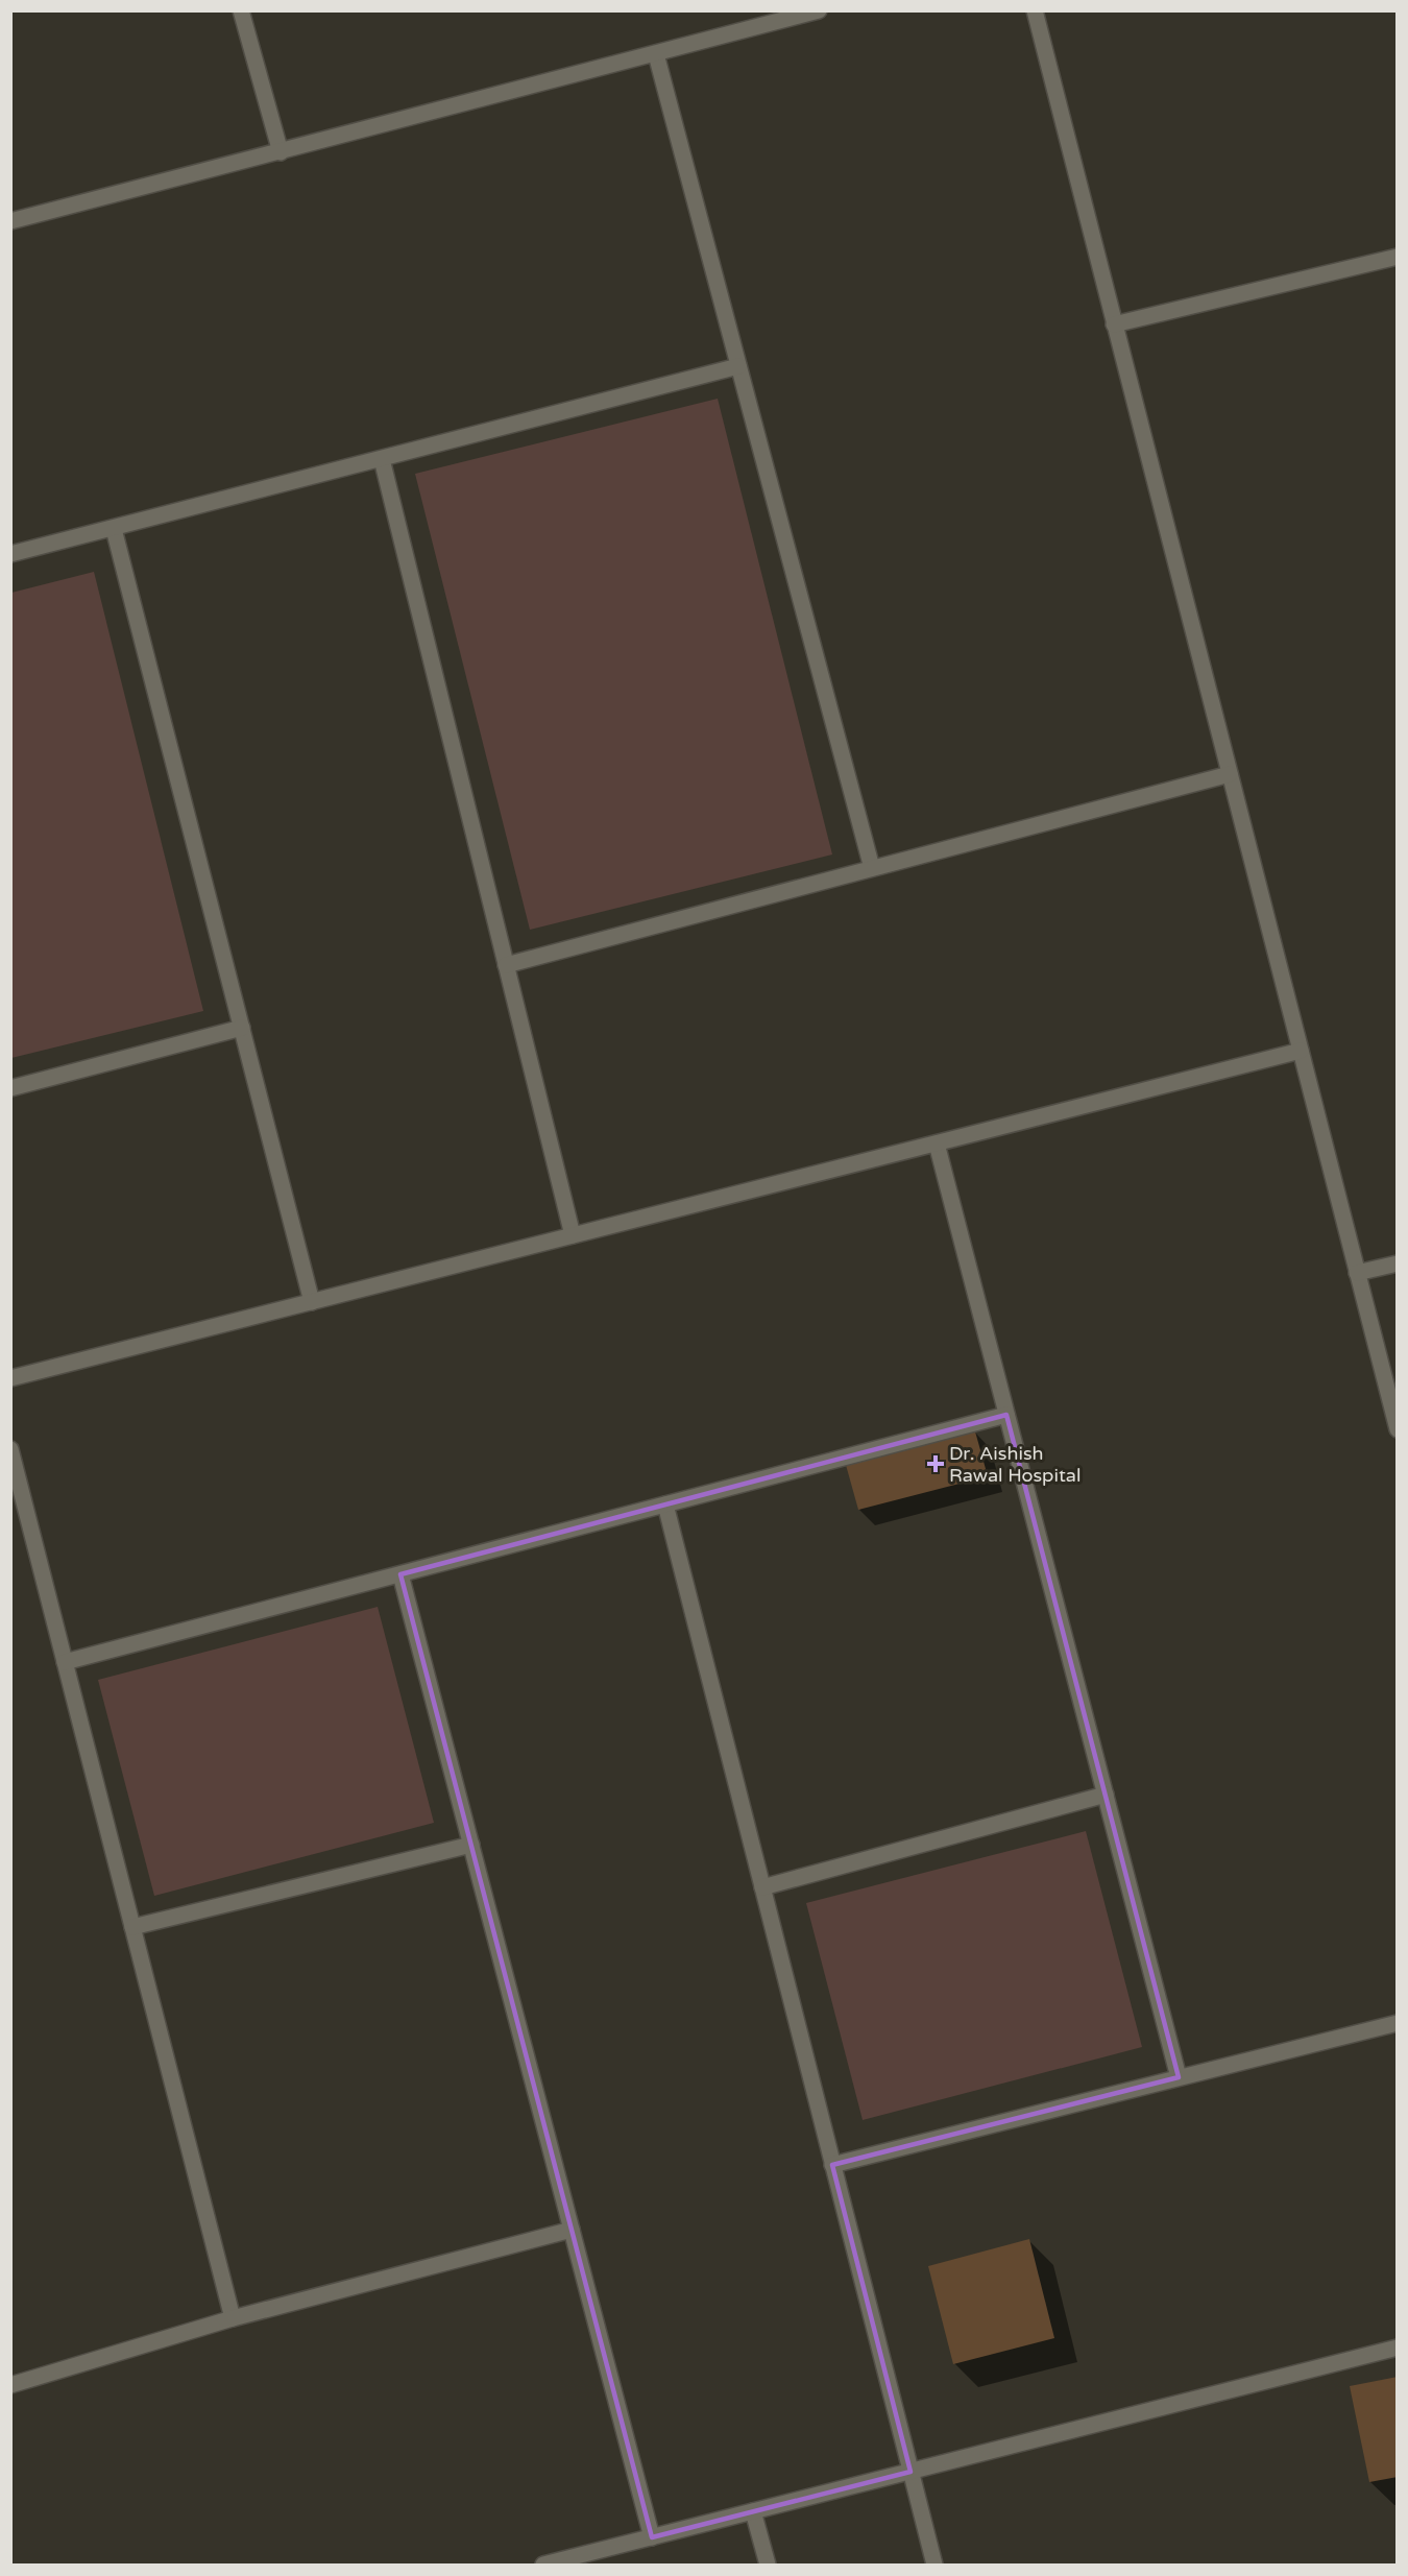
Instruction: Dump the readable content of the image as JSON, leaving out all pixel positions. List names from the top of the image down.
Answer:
{
  "places": {
    "health": ["Dr. Aishish Rawal Hospital"]
  }
}
